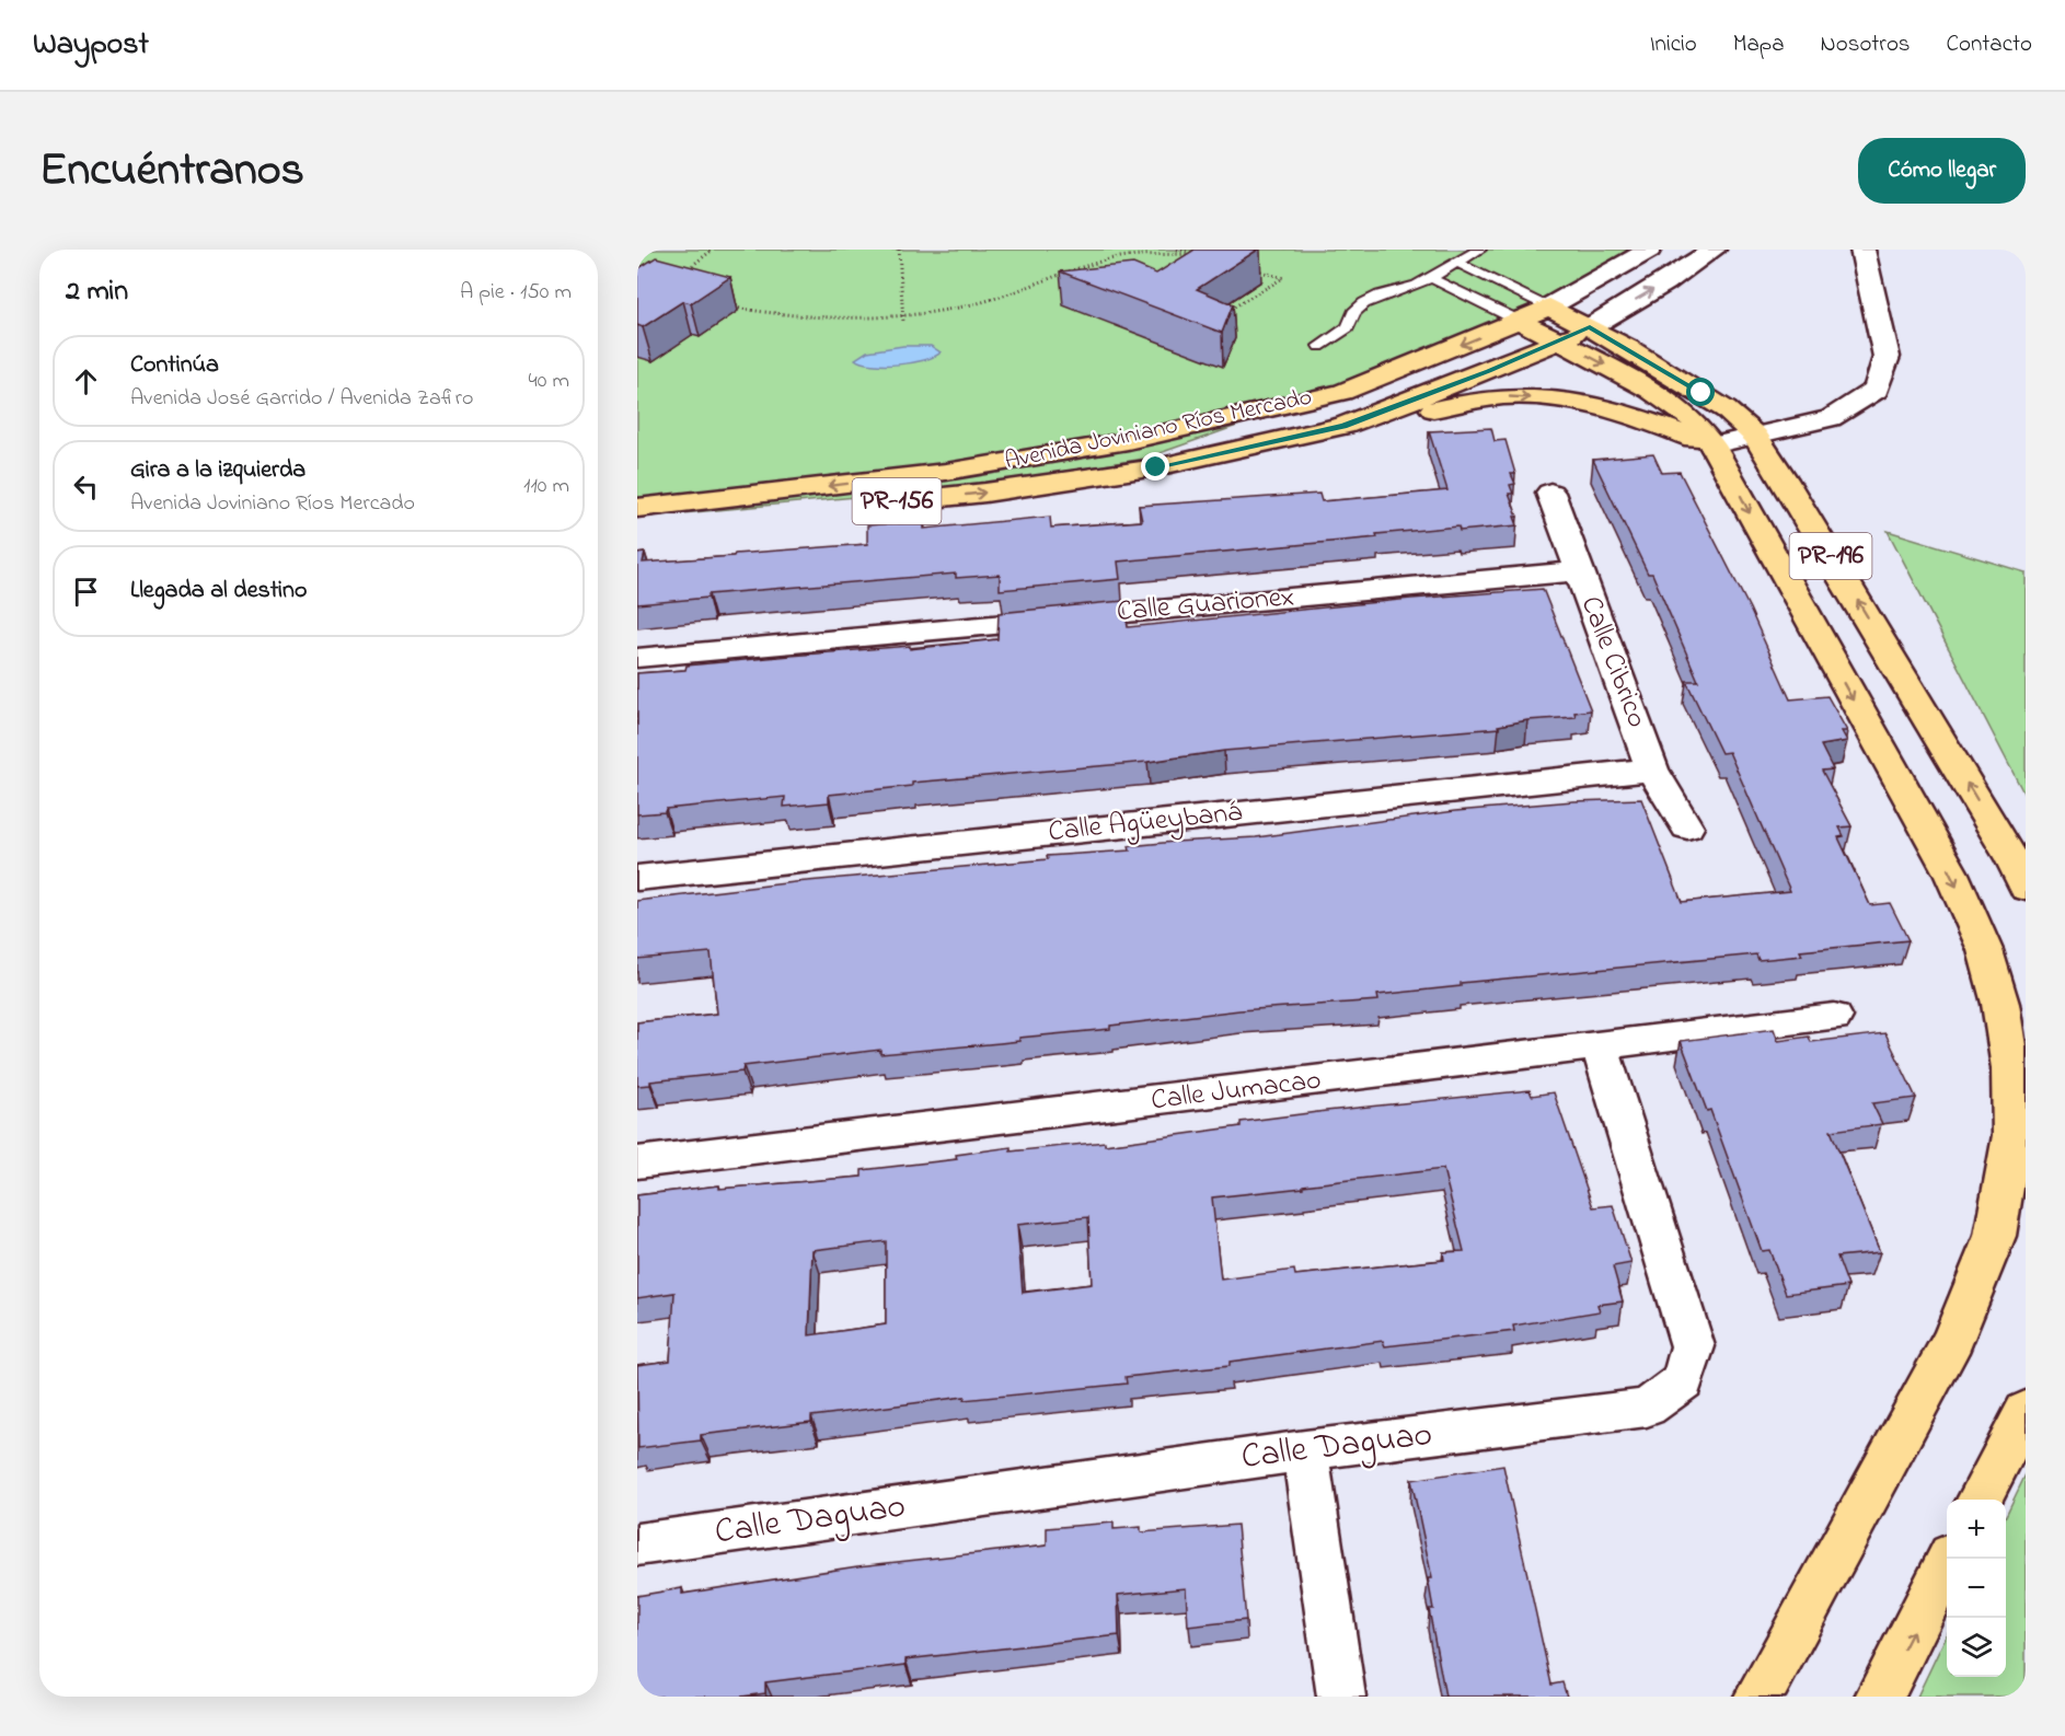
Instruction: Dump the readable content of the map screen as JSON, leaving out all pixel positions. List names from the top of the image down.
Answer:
{
  "streets": {
    "main road": ["Avenida Joviniano Ríos Mercado", "PR-156", "PR-196"],
    "street": [
      "Calle Guarionex",
      "Calle Cibrico",
      "Calle Agüeybaná",
      "Calle Jumacao",
      "Calle Daguao"
    ]
  },
  "crossings": [
    ["Avenida Joviniano Ríos Mercado", "PR-196"],
    ["Calle Guarionex", "Calle Cibrico"],
    ["Calle Cibrico", "Calle Agüeybaná"],
    ["Calle Jumacao", "Calle Daguao"]
  ],
  "page": {
    "header": "Waypost",
    "nav": [
      "Inicio",
      "Mapa",
      "Nosotros",
      "Contacto"
    ],
    "title": "Encuéntranos",
    "buttons": "Cómo llegar",
    "heading": ["2 min", "A pie · 150 m"],
    "list": [
      ["Continúa", "Avenida José Garrido / Avenida Zafiro", "40 m"],
      ["Gira a la izquierda", "Avenida Joviniano Ríos Mercado", "110 m"],
      "Llegada al destino"
    ],
    "map_buttons": ["+", "−"]
  }
}
